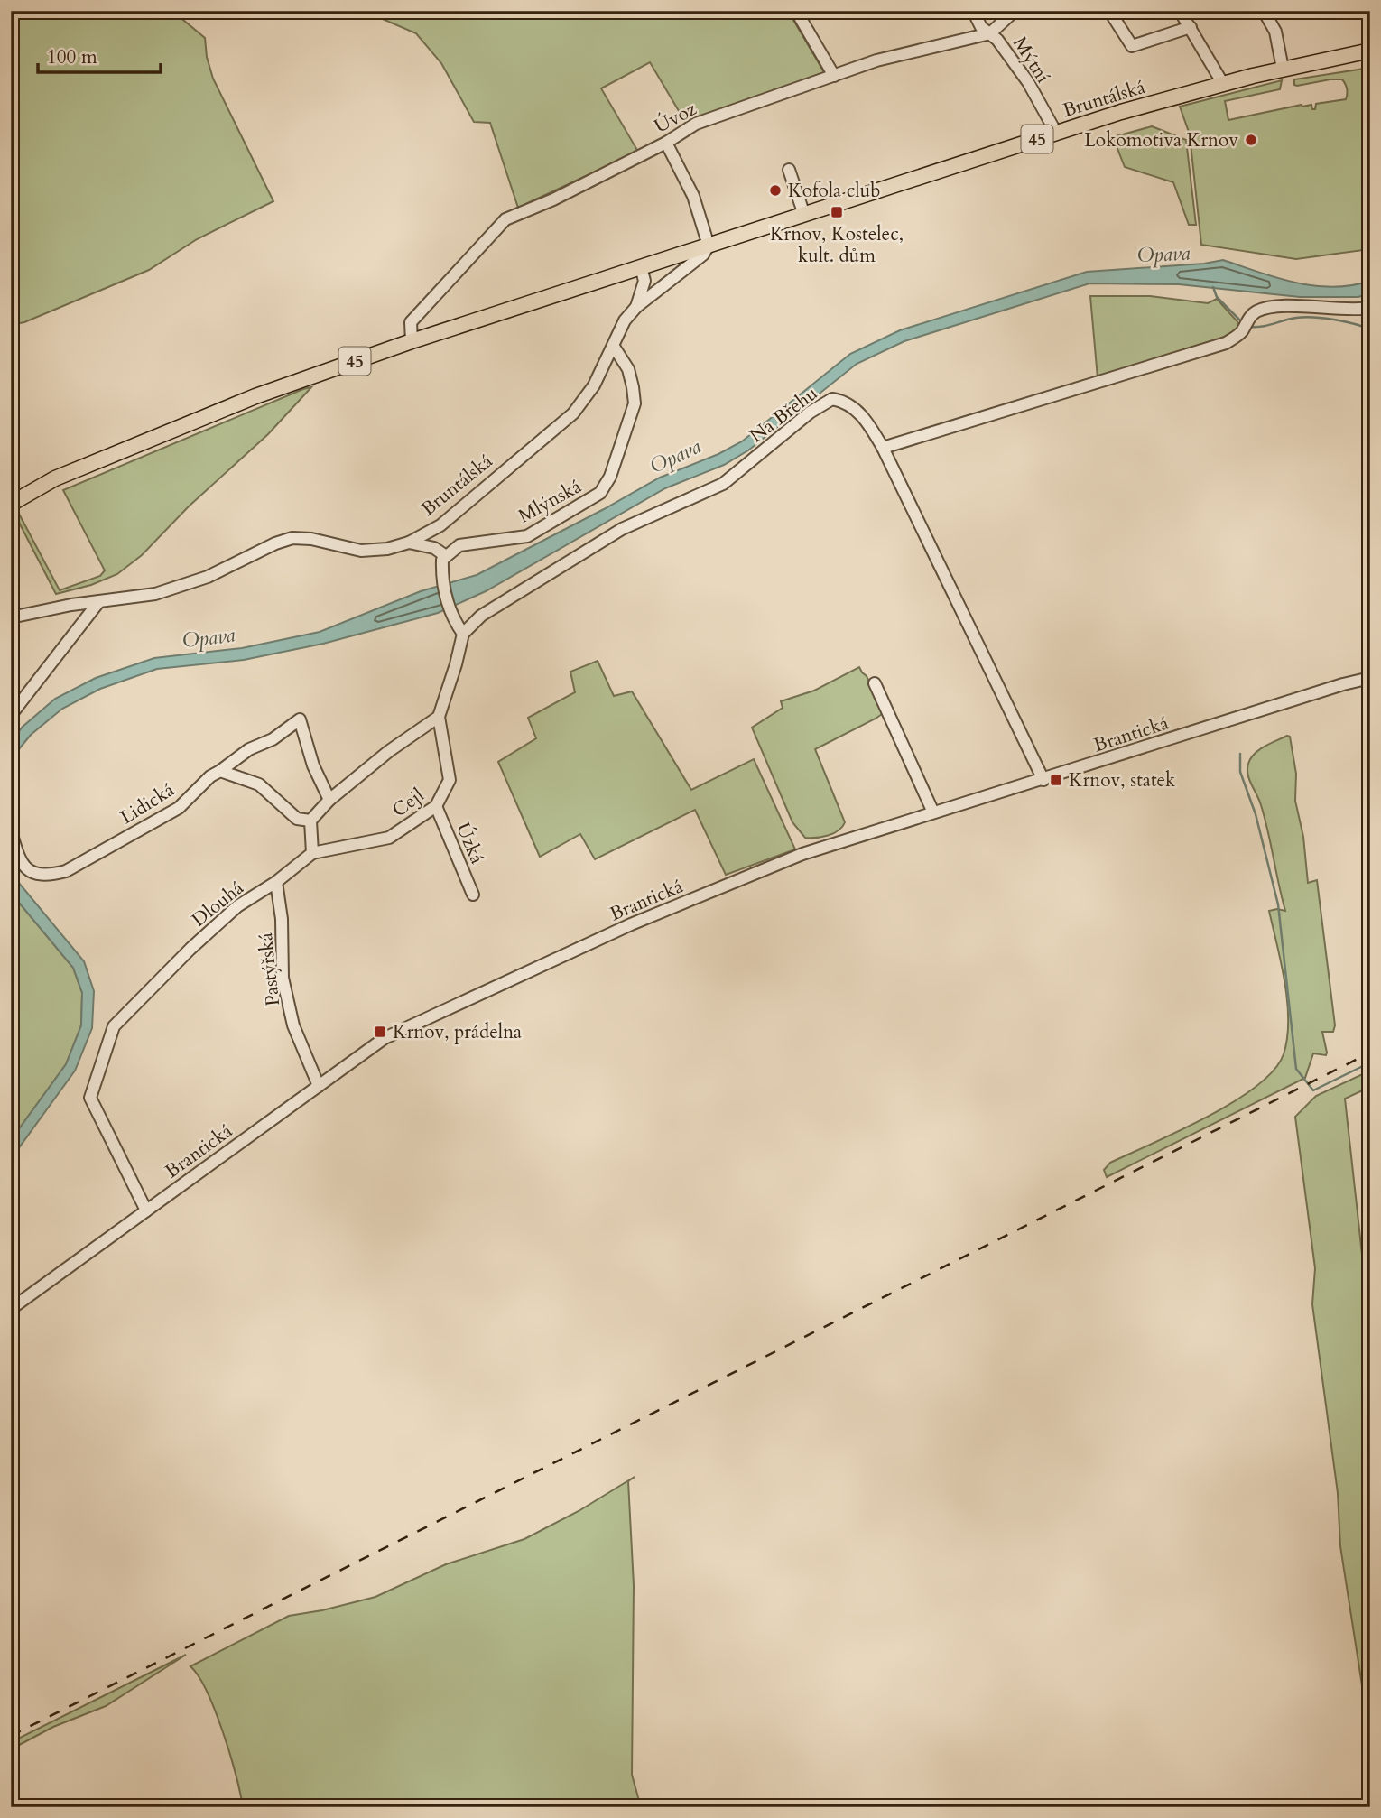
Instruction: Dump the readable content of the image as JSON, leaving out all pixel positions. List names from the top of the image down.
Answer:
{
  "streets": {
    "main road": ["Bruntálská", "45"],
    "street": [
      "Mýtní",
      "Úvoz",
      "Na Břehu",
      "Mlýnská",
      "Brantická",
      "Cejl",
      "Lidická",
      "Úzká",
      "Dlouhá",
      "Pastýřská"
    ]
  },
  "crossings": [
    ["Mýtní", "Bruntálská"],
    ["Mýtní", "Úvoz"],
    ["Bruntálská", "Úvoz"],
    ["Bruntálská", "Mlýnská"],
    ["Brantická", "Dlouhá"],
    ["Brantická", "Pastýřská"],
    ["Cejl", "Úzká"],
    ["Cejl", "Dlouhá"],
    ["Dlouhá", "Pastýřská"]
  ],
  "water": ["Opava"],
  "places": {
    "other": ["Lokomotiva Krnov", "Kofola club"],
    "transit": ["Krnov, Kostelec, kult. dům", "Krnov, statek", "Krnov, prádelna"]
  },
  "scale_bar": "100 m"
}
